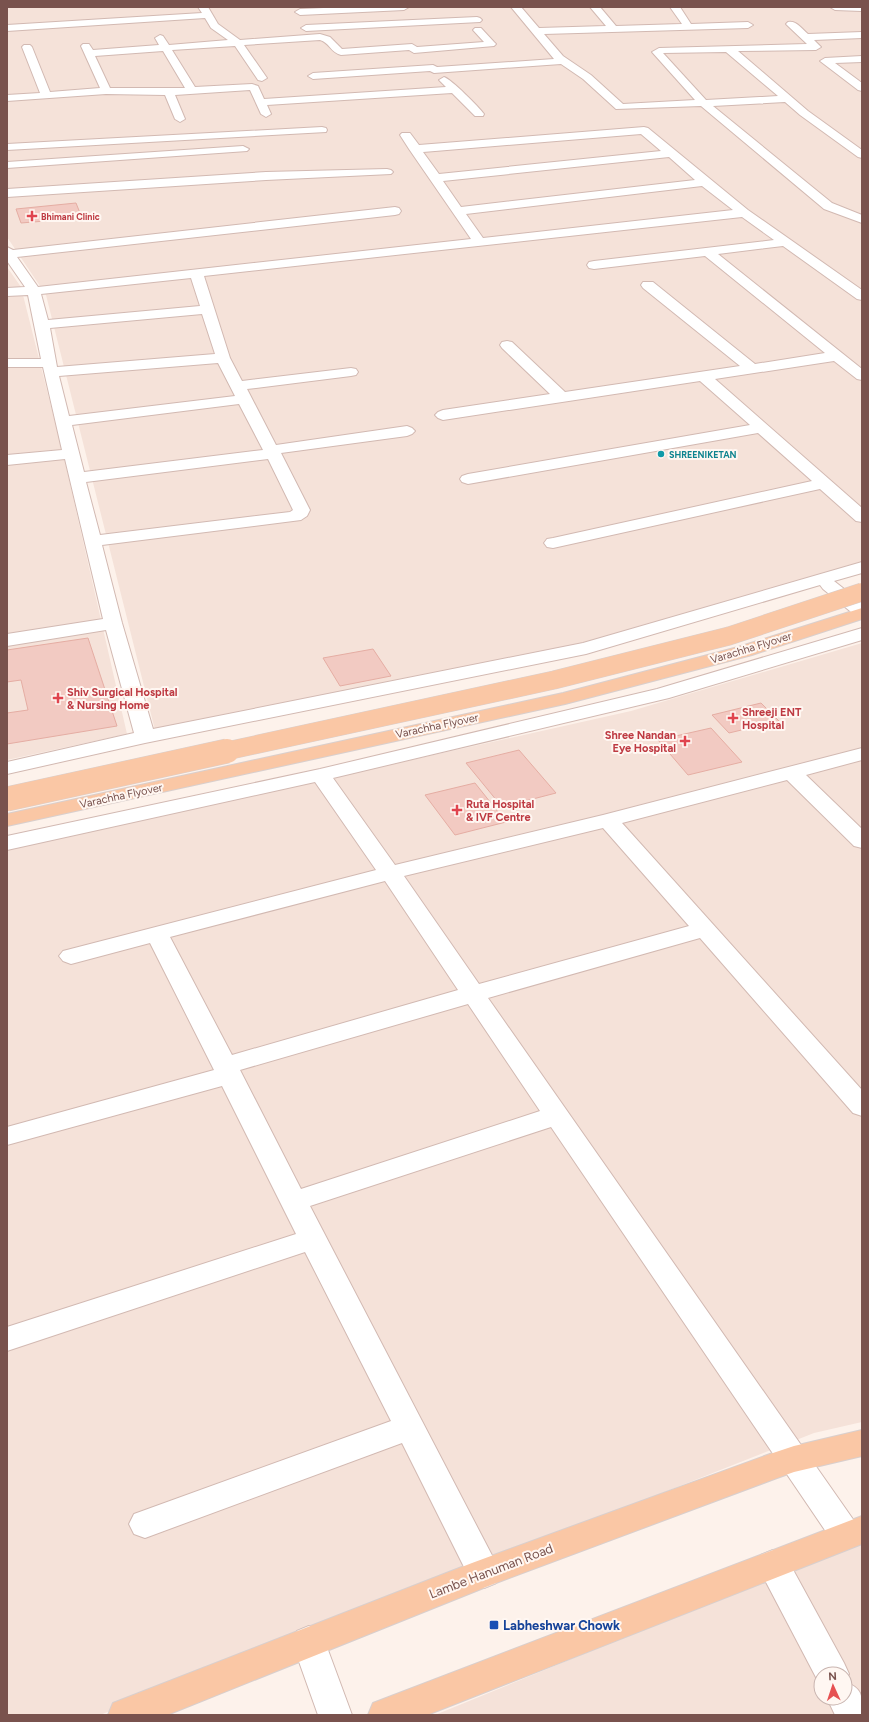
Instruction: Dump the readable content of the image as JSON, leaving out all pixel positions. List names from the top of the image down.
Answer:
{
  "streets": {
    "main road": ["Varachha Flyover", "Lambe Hanuman Road"]
  },
  "places": {
    "health": [
      "Bhimani Clinic",
      "Shiv Surgical Hospital & Nursing Home",
      "Shreeji ENT Hospital",
      "Shree Nandan Eye Hospital",
      "Ruta Hospital & IVF Centre"
    ],
    "other": ["SHREENIKETAN"],
    "transit": ["Labheshwar Chowk"]
  },
  "north": "top"
}
